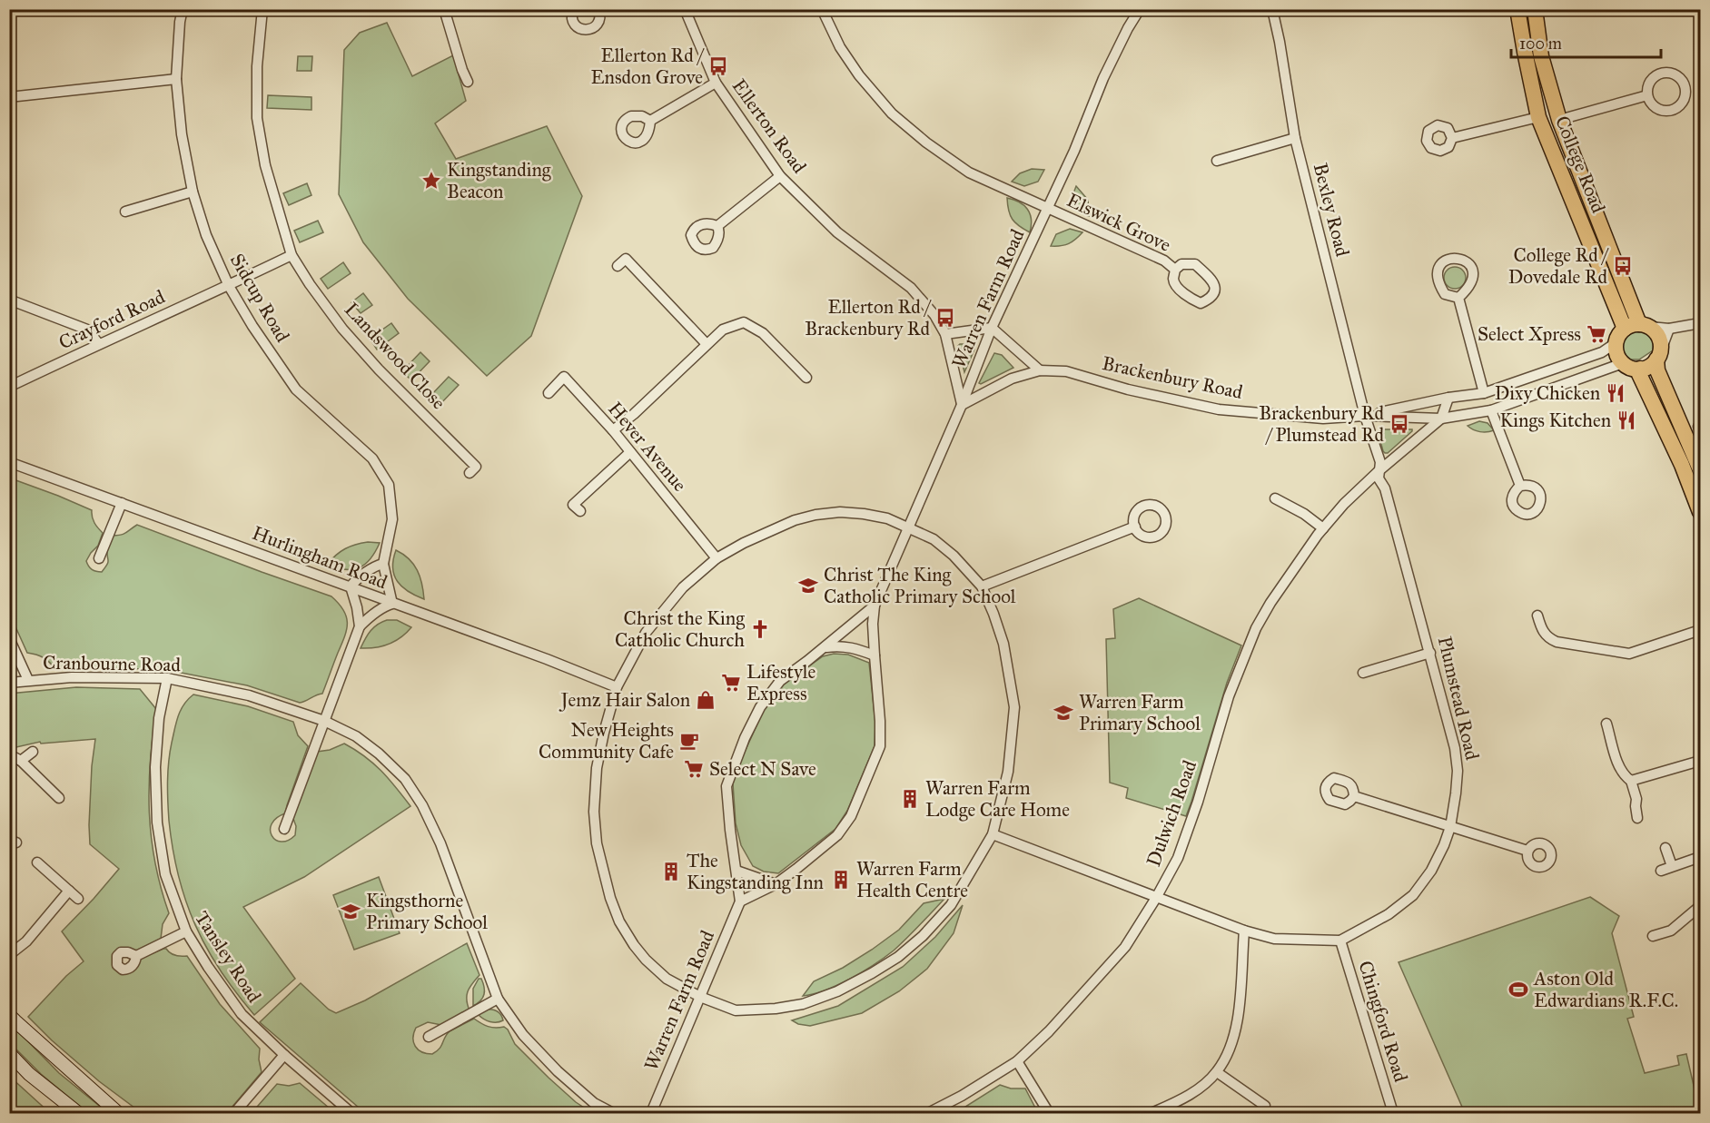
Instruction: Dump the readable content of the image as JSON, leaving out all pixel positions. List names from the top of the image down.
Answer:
{
  "streets": {
    "main road": ["College Road"],
    "street": [
      "Ellerton Road",
      "Bexley Road",
      "Elswick Grove",
      "Sidcup Road",
      "Warren Farm Road",
      "Crayford Road",
      "Landswood Close",
      "Brackenbury Road",
      "Hever Avenue",
      "Hurlingham Road",
      "Cranbourne Road",
      "Plumstead Road",
      "Dulwich Road",
      "Tansley Road",
      "Chingford Road"
    ]
  },
  "crossings": [
    ["Ellerton Road", "Warren Farm Road"],
    ["Ellerton Road", "Brackenbury Road"],
    ["College Road", "Brackenbury Road"],
    ["Bexley Road", "Brackenbury Road"],
    ["Bexley Road", "Plumstead Road"],
    ["Elswick Grove", "Warren Farm Road"],
    ["Sidcup Road", "Crayford Road"],
    ["Sidcup Road", "Hurlingham Road"],
    ["Warren Farm Road", "Brackenbury Road"],
    ["Brackenbury Road", "Plumstead Road"],
    ["Cranbourne Road", "Tansley Road"],
    ["Plumstead Road", "Dulwich Road"],
    ["Plumstead Road", "Chingford Road"]
  ],
  "places": {
    "bus stop": [
      "Ellerton Rd / Ensdon Grove",
      "College Rd / Dovedale Rd",
      "Ellerton Rd / Brackenbury Rd",
      "Brackenbury Rd / Plumstead Rd"
    ],
    "place": ["Kingstanding Beacon"],
    "supermarket": ["Select Xpress", "Lifestyle Express", "Select N Save"],
    "restaurant": ["Dixy Chicken", "Kings Kitchen"],
    "school or university": ["Christ The King Catholic Primary School", "Warren Farm Primary School", "Kingsthorne Primary School"],
    "church": ["Christ the King Catholic Church"],
    "shop": ["Jemz Hair Salon"],
    "cafe": ["New Heights Community Cafe"],
    "building": ["Warren Farm Lodge Care Home", "The Kingstanding Inn", "Warren Farm Health Centre"],
    "sports": ["Aston Old Edwardians R.F.C."]
  },
  "scale_bar": "100 m"
}
